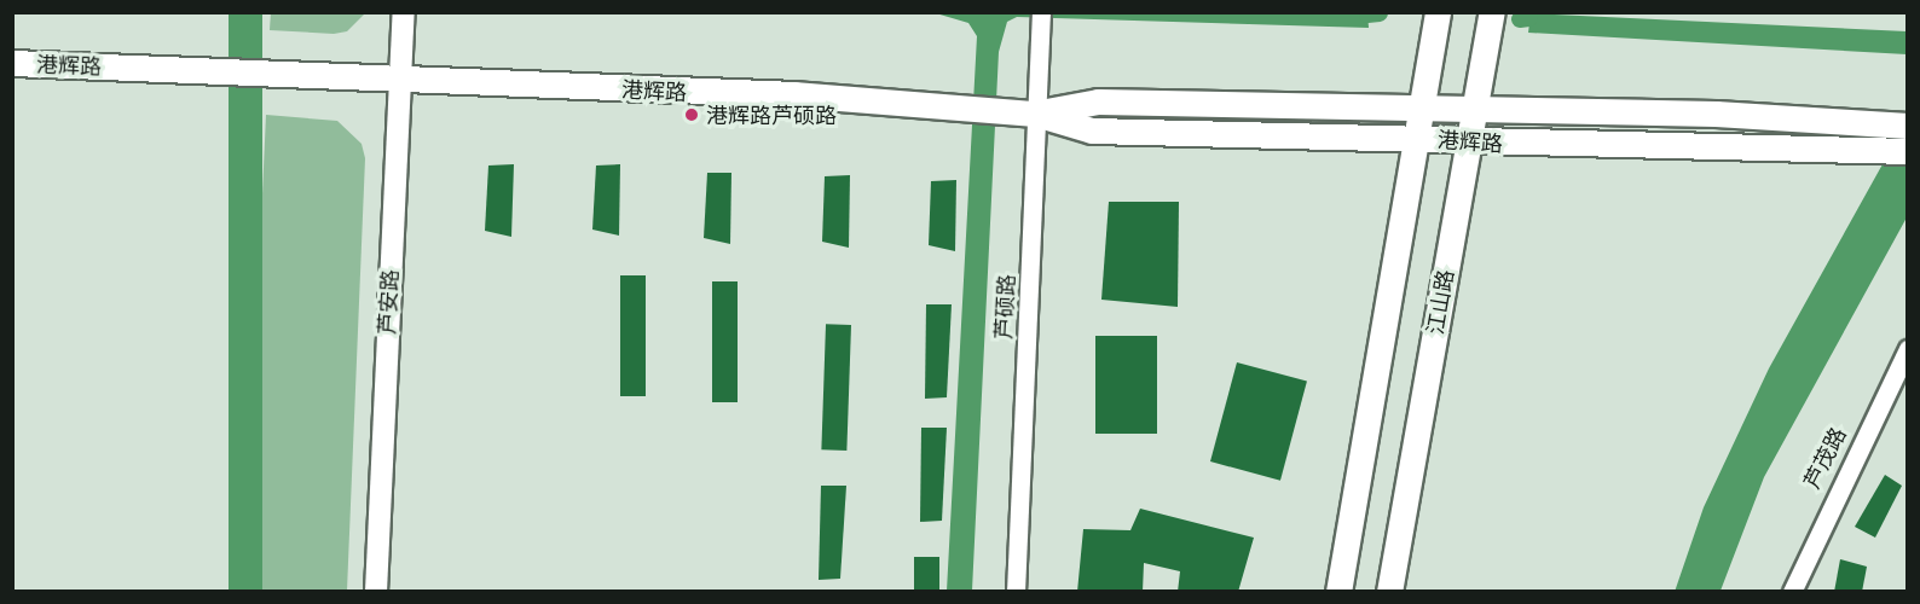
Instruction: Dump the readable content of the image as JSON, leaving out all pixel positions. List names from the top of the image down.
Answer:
{
  "streets": {
    "main road": ["港辉路", "江山路"],
    "street": ["芦安路", "芦硕路", "芦茂路"]
  },
  "crossings": [
    ["港辉路", "芦安路"],
    ["港辉路", "江山路"],
    ["港辉路", "芦硕路"]
  ],
  "places": ["港辉路芦硕路"]
}
